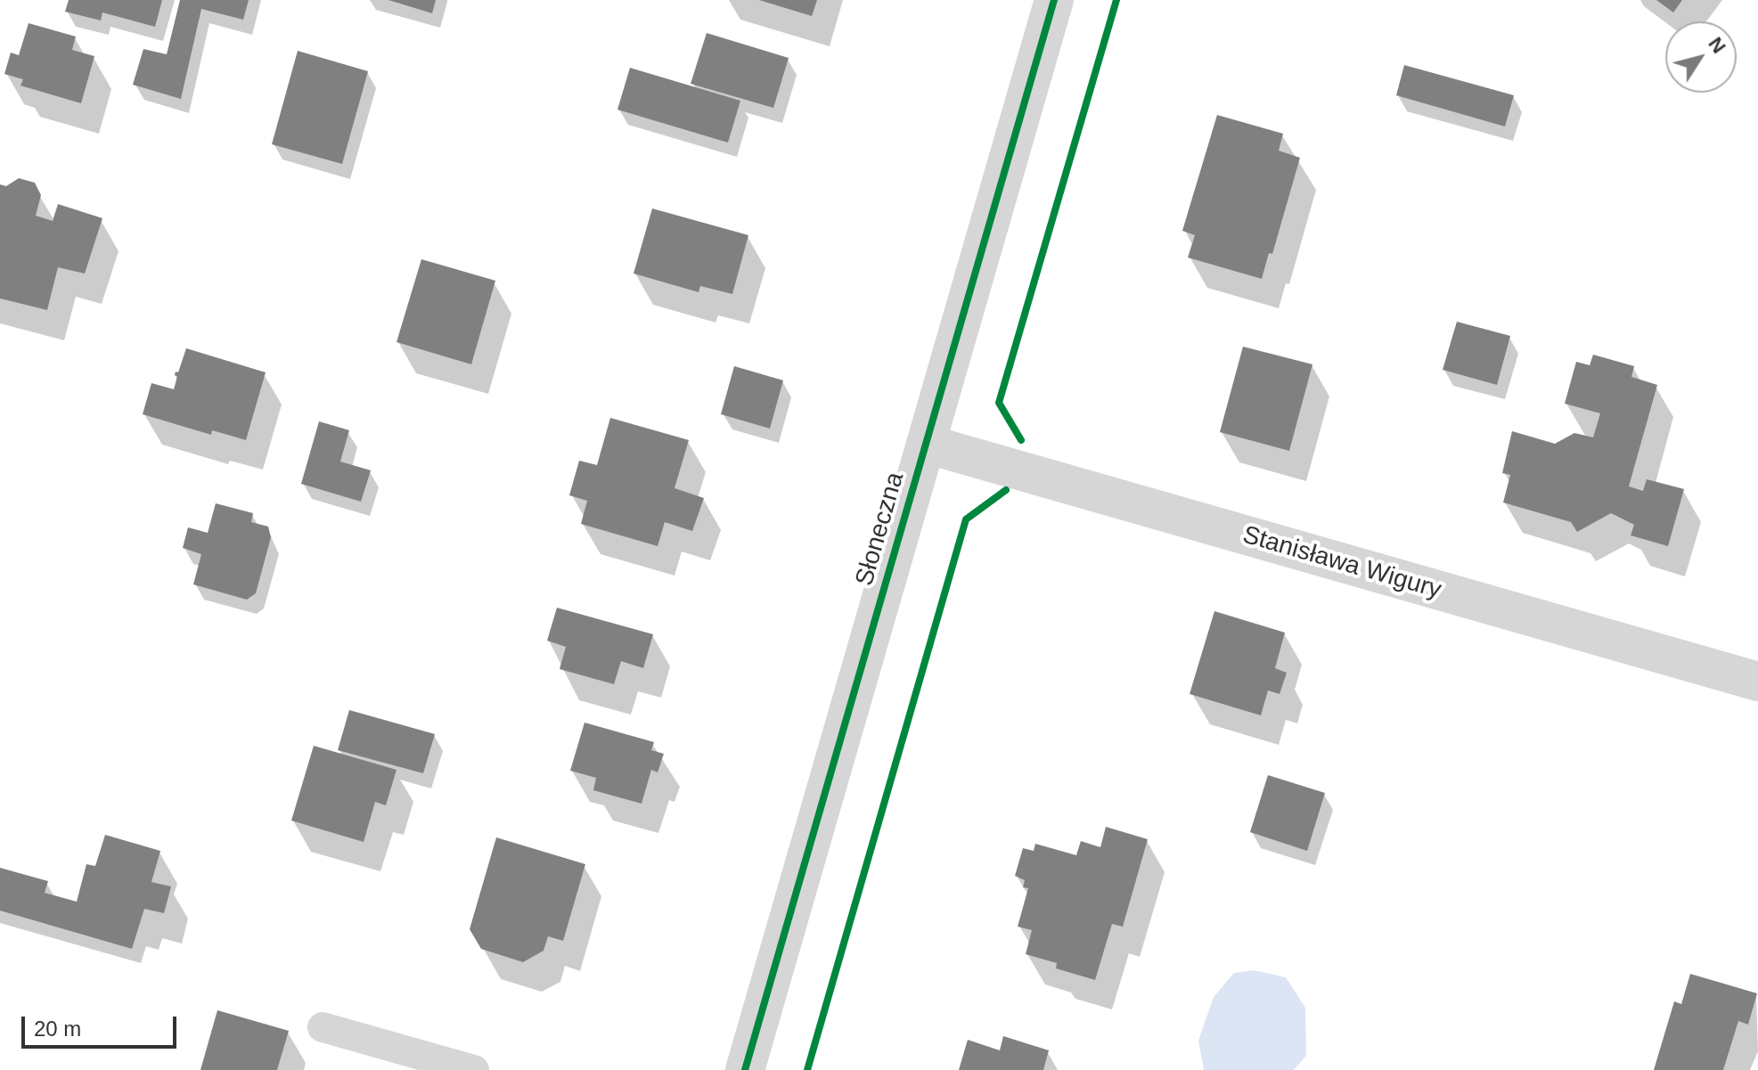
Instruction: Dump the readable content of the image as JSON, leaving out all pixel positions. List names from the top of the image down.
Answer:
{
  "streets": {
    "street": ["Słoneczna", "Stanisława Wigury"]
  },
  "crossings": [
    ["Słoneczna", "Stanisława Wigury"]
  ],
  "scale_bar": "20 m",
  "north": "top right"
}
